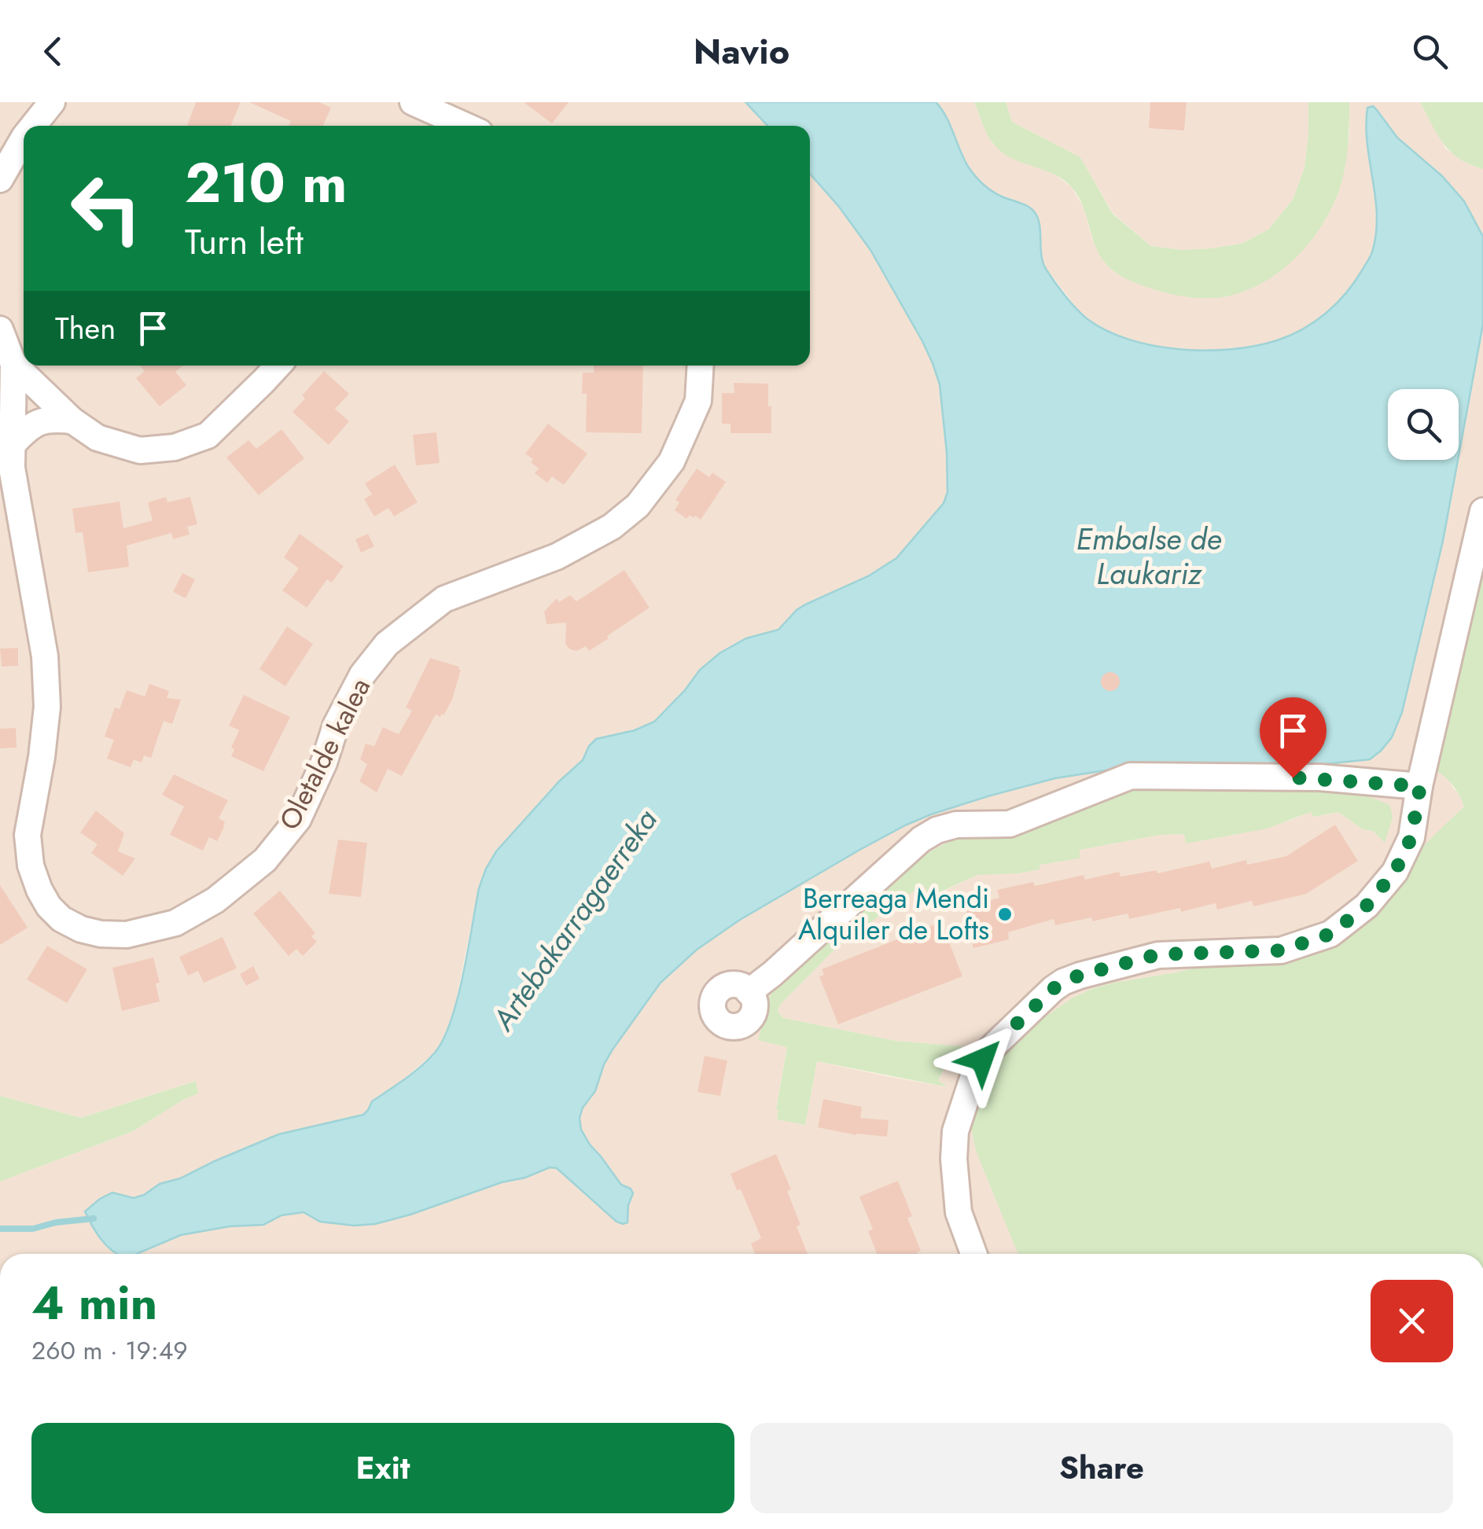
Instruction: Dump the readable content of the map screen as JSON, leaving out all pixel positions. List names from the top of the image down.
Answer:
{
  "streets": {
    "street": ["Oletalde kalea"]
  },
  "water": ["Embalse de Laukariz", "Artebakarragaerreka"],
  "places": ["Berreaga Mendi Alquiler de Lofts"],
  "page": {
    "header": "Navio",
    "turn": ["210 m", "Turn left"],
    "then": "Then",
    "heading": ["4 min", "260 m · 19:49"],
    "buttons": ["Exit", "Share"]
  }
}
